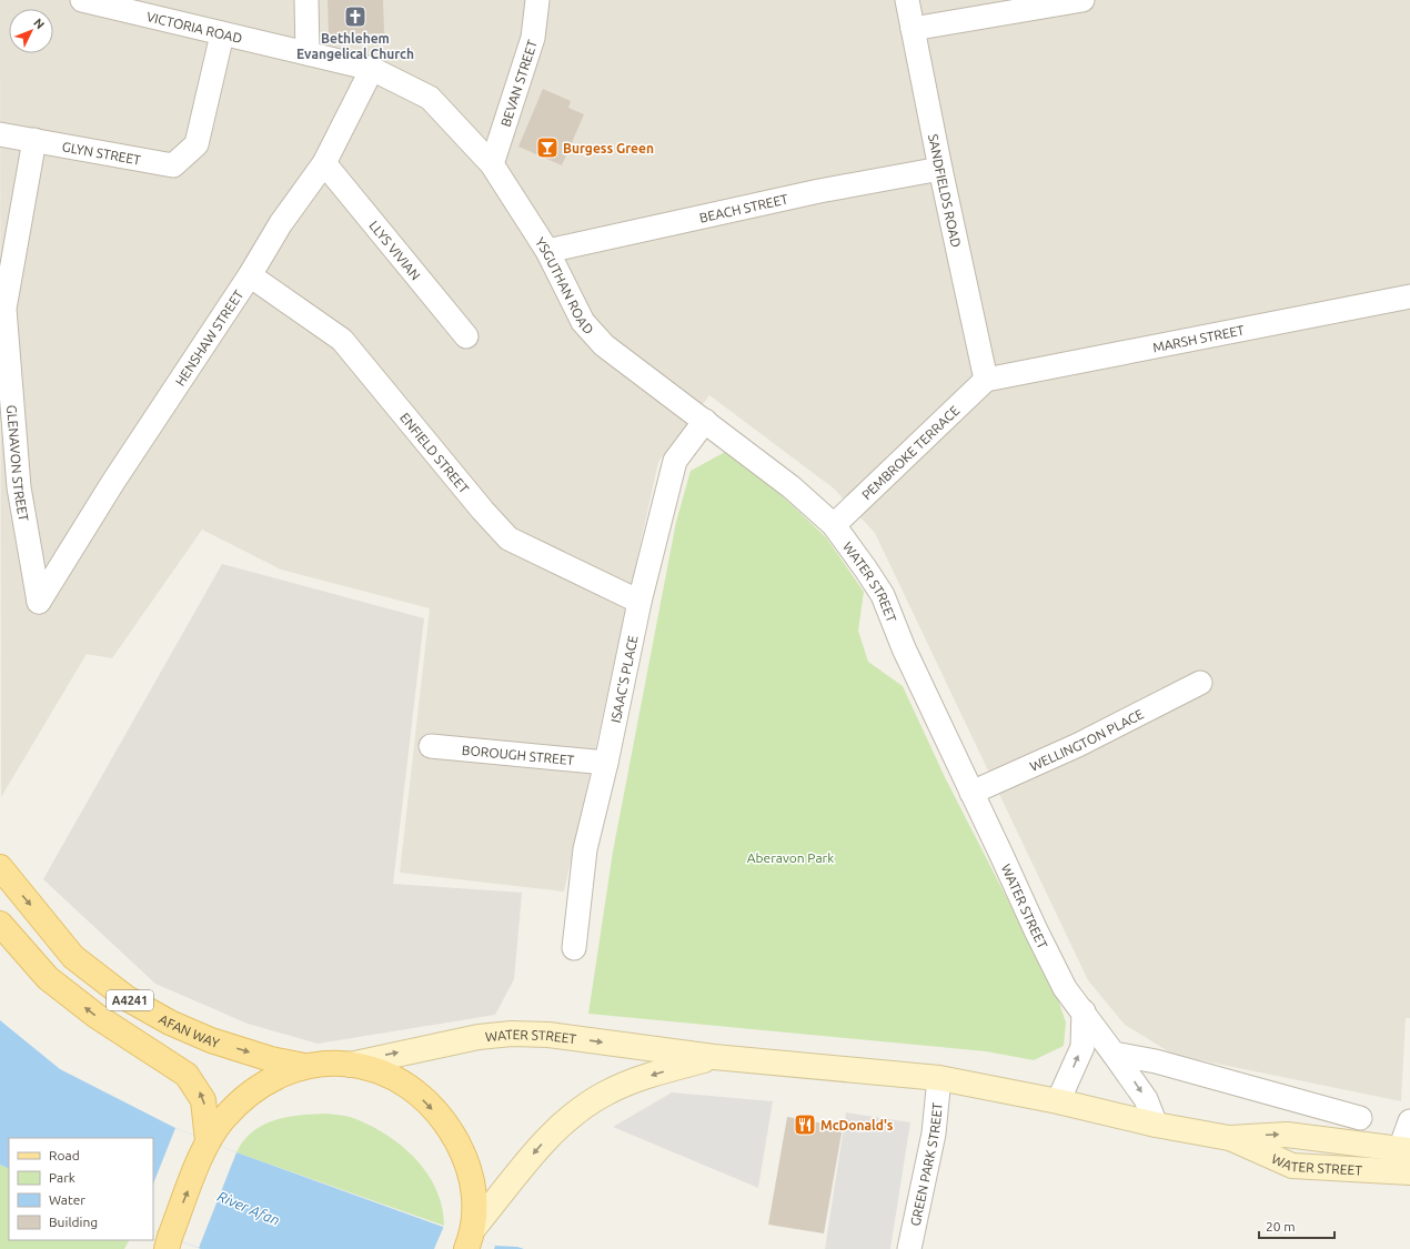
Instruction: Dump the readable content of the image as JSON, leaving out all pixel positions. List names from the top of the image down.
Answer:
{
  "streets": {
    "main road": ["A4241", "AFAN WAY"],
    "street": [
      "VICTORIA ROAD",
      "BEVAN STREET",
      "GLYN STREET",
      "SANDFIELDS ROAD",
      "BEACH STREET",
      "LLYS VIVIAN",
      "YSGUTHAN ROAD",
      "HENSHAW STREET",
      "MARSH STREET",
      "ENFIELD STREET",
      "PEMBROKE TERRACE",
      "GLENAVON STREET",
      "WATER STREET",
      "ISAAC'S PLACE",
      "WELLINGTON PLACE",
      "BOROUGH STREET",
      "GREEN PARK STREET"
    ]
  },
  "crossings": [
    ["VICTORIA ROAD", "GLYN STREET"],
    ["VICTORIA ROAD", "YSGUTHAN ROAD"],
    ["BEVAN STREET", "YSGUTHAN ROAD"],
    ["GLYN STREET", "GLENAVON STREET"],
    ["SANDFIELDS ROAD", "BEACH STREET"],
    ["SANDFIELDS ROAD", "MARSH STREET"],
    ["SANDFIELDS ROAD", "PEMBROKE TERRACE"],
    ["BEACH STREET", "YSGUTHAN ROAD"],
    ["LLYS VIVIAN", "HENSHAW STREET"],
    ["YSGUTHAN ROAD", "HENSHAW STREET"],
    ["YSGUTHAN ROAD", "PEMBROKE TERRACE"],
    ["YSGUTHAN ROAD", "WATER STREET"],
    ["YSGUTHAN ROAD", "ISAAC'S PLACE"],
    ["HENSHAW STREET", "ENFIELD STREET"],
    ["HENSHAW STREET", "GLENAVON STREET"],
    ["MARSH STREET", "PEMBROKE TERRACE"],
    ["ENFIELD STREET", "ISAAC'S PLACE"],
    ["PEMBROKE TERRACE", "WATER STREET"],
    ["WATER STREET", "WELLINGTON PLACE"],
    ["WATER STREET", "A4241"],
    ["WATER STREET", "GREEN PARK STREET"],
    ["ISAAC'S PLACE", "BOROUGH STREET"],
    ["A4241", "AFAN WAY"]
  ],
  "water": ["River Afan"],
  "parks": ["Aberavon Park"],
  "places": {
    "church": ["Bethlehem Evangelical Church"],
    "bar": ["Burgess Green"],
    "restaurant": ["McDonald's"]
  },
  "legend": [
    "Road",
    "Park",
    "Water",
    "Building"
  ],
  "scale_bar": "20 m",
  "north": "top right"
}
